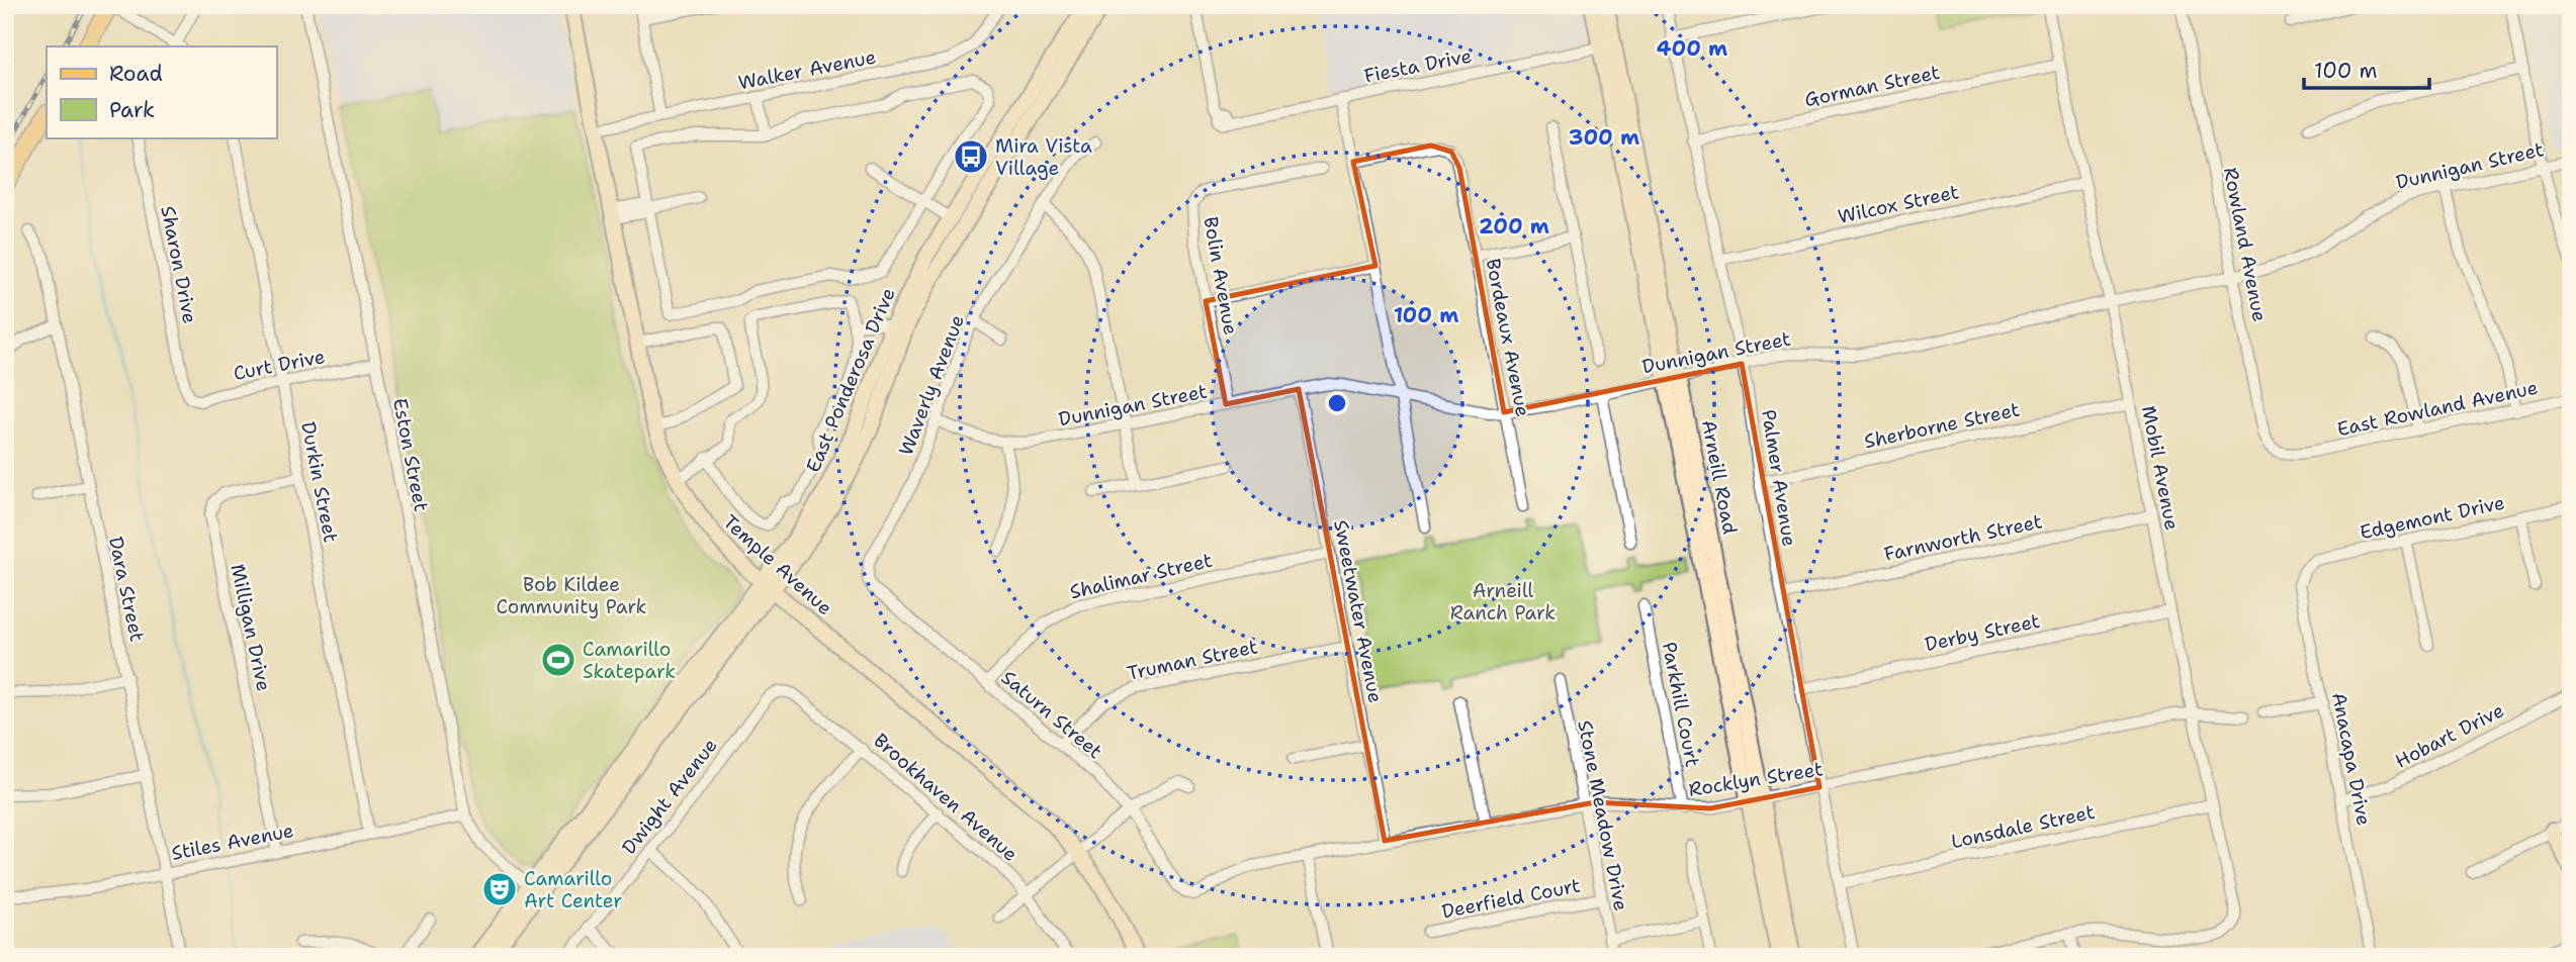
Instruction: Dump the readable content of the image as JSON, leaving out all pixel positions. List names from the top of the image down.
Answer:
{
  "streets": {
    "main road": ["East Ponderosa Drive", "Arneill Road", "Temple Avenue"],
    "street": [
      "Fiesta Drive",
      "Walker Avenue",
      "Gorman Street",
      "Dunnigan Street",
      "Wilcox Street",
      "Rowland Avenue",
      "Sharon Drive",
      "Bolin Avenue",
      "Bordeaux Avenue",
      "Curt Drive",
      "Waverly Avenue",
      "East Rowland Avenue",
      "Sherborne Street",
      "Eston Street",
      "Mobil Avenue",
      "Palmer Avenue",
      "Durkin Street",
      "Edgemont Drive",
      "Farnworth Street",
      "Shalimar Street",
      "Dara Street",
      "Sweetwater Avenue",
      "Milligan Drive",
      "Derby Street",
      "Truman Street",
      "Parkhill Court",
      "Saturn Street",
      "Hobart Drive",
      "Anacapa Drive",
      "Rocklyn Street",
      "Dwight Avenue",
      "Brookhaven Avenue",
      "Stone Meadow Drive",
      "Lonsdale Street",
      "Stiles Avenue",
      "Deerfield Court"
    ]
  },
  "crossings": [
    ["Fiesta Drive", "Arneill Road"],
    ["Walker Avenue", "Temple Avenue"],
    ["Gorman Street", "Mobil Avenue"],
    ["Gorman Street", "Palmer Avenue"],
    ["Dunnigan Street", "Rowland Avenue"],
    ["Dunnigan Street", "Bolin Avenue"],
    ["Dunnigan Street", "Bordeaux Avenue"],
    ["Dunnigan Street", "Waverly Avenue"],
    ["Dunnigan Street", "Mobil Avenue"],
    ["Dunnigan Street", "Arneill Road"],
    ["Dunnigan Street", "Palmer Avenue"],
    ["Dunnigan Street", "Sweetwater Avenue"],
    ["Wilcox Street", "Mobil Avenue"],
    ["Wilcox Street", "Palmer Avenue"],
    ["Rowland Avenue", "East Rowland Avenue"],
    ["Sharon Drive", "Curt Drive"],
    ["Curt Drive", "Eston Street"],
    ["Curt Drive", "Durkin Street"],
    ["East Ponderosa Drive", "Eston Street"],
    ["East Ponderosa Drive", "Temple Avenue"],
    ["Waverly Avenue", "Saturn Street"],
    ["Sherborne Street", "Mobil Avenue"],
    ["Sherborne Street", "Palmer Avenue"],
    ["Eston Street", "Stiles Avenue"],
    ["Mobil Avenue", "Farnworth Street"],
    ["Mobil Avenue", "Derby Street"],
    ["Mobil Avenue", "Rocklyn Street"],
    ["Mobil Avenue", "Lonsdale Street"],
    ["Arneill Road", "Rocklyn Street"],
    ["Palmer Avenue", "Farnworth Street"],
    ["Palmer Avenue", "Derby Street"],
    ["Palmer Avenue", "Rocklyn Street"],
    ["Palmer Avenue", "Lonsdale Street"],
    ["Durkin Street", "Milligan Drive"],
    ["Durkin Street", "Stiles Avenue"],
    ["Edgemont Drive", "Anacapa Drive"],
    ["Shalimar Street", "Sweetwater Avenue"],
    ["Shalimar Street", "Saturn Street"],
    ["Dara Street", "Stiles Avenue"],
    ["Sweetwater Avenue", "Truman Street"],
    ["Sweetwater Avenue", "Rocklyn Street"],
    ["Milligan Drive", "Stiles Avenue"],
    ["Truman Street", "Saturn Street"],
    ["Parkhill Court", "Rocklyn Street"],
    ["Saturn Street", "Rocklyn Street"],
    ["Hobart Drive", "Anacapa Drive"],
    ["Rocklyn Street", "Stone Meadow Drive"],
    ["Dwight Avenue", "Brookhaven Avenue"],
    ["Stone Meadow Drive", "Deerfield Court"]
  ],
  "parks": ["Bob Kildee Community Park", "Arneill Ranch Park"],
  "places": {
    "bus stop": ["Mira Vista Village"],
    "sports": ["Camarillo Skatepark"],
    "theatre": ["Camarillo Art Center"]
  },
  "legend": ["Road", "Park"],
  "scale_bar": "100 m",
  "rings": [
    "400 m",
    "300 m",
    "200 m",
    "100 m"
  ]
}
